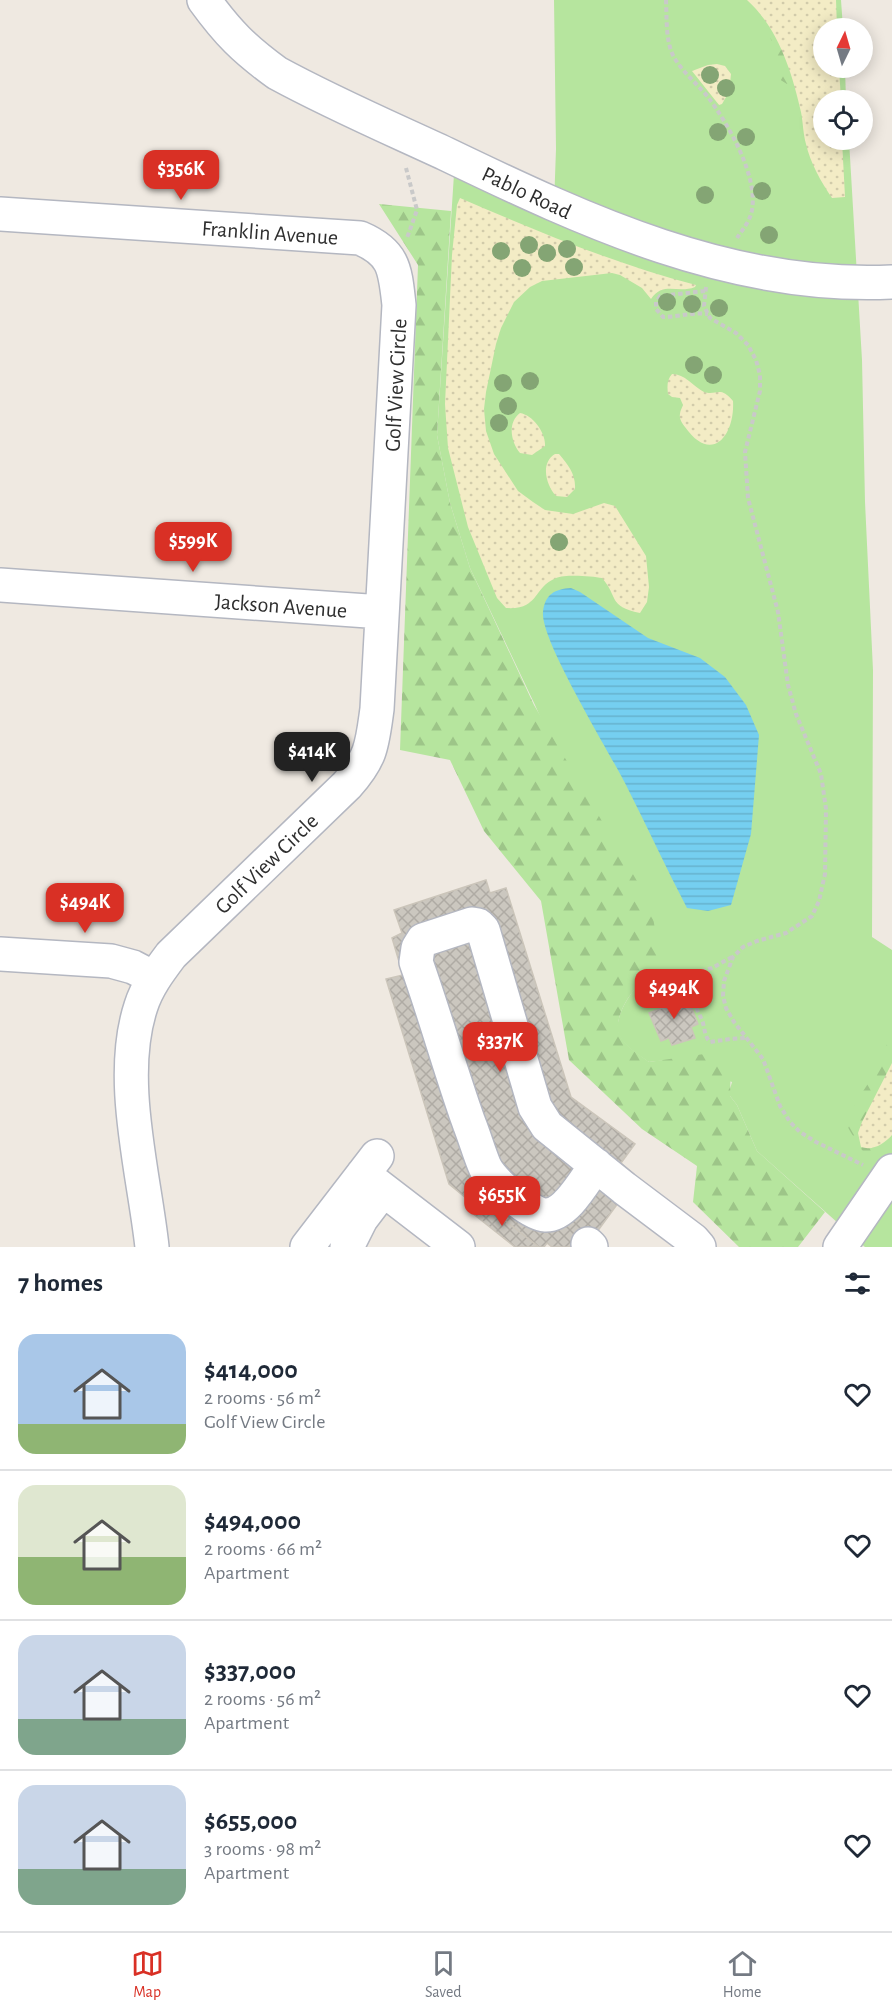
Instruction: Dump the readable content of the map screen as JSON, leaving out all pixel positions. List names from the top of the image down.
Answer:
{
  "streets": {
    "street": [
      "Pablo Road",
      "Franklin Avenue",
      "Golf View Circle",
      "Jackson Avenue"
    ]
  },
  "crossings": [
    ["Franklin Avenue", "Golf View Circle"],
    ["Golf View Circle", "Jackson Avenue"]
  ],
  "north": "top",
  "page": {
    "price": [
      "$356K",
      "$599K",
      "$414K",
      "$494K",
      "$494K",
      "$337K",
      "$655K"
    ],
    "heading": "7 homes",
    "list": [
      {
        "name": "$414,000",
        "note": "2 rooms · 56 m² · Golf View Circle"
      },
      {
        "name": "$494,000",
        "note": "2 rooms · 66 m² · Apartment"
      },
      {
        "name": "$337,000",
        "note": "2 rooms · 56 m² · Apartment"
      },
      {
        "name": "$655,000",
        "note": "3 rooms · 98 m² · Apartment"
      }
    ],
    "tabs": ["Map", "Saved", "Home"]
  }
}
